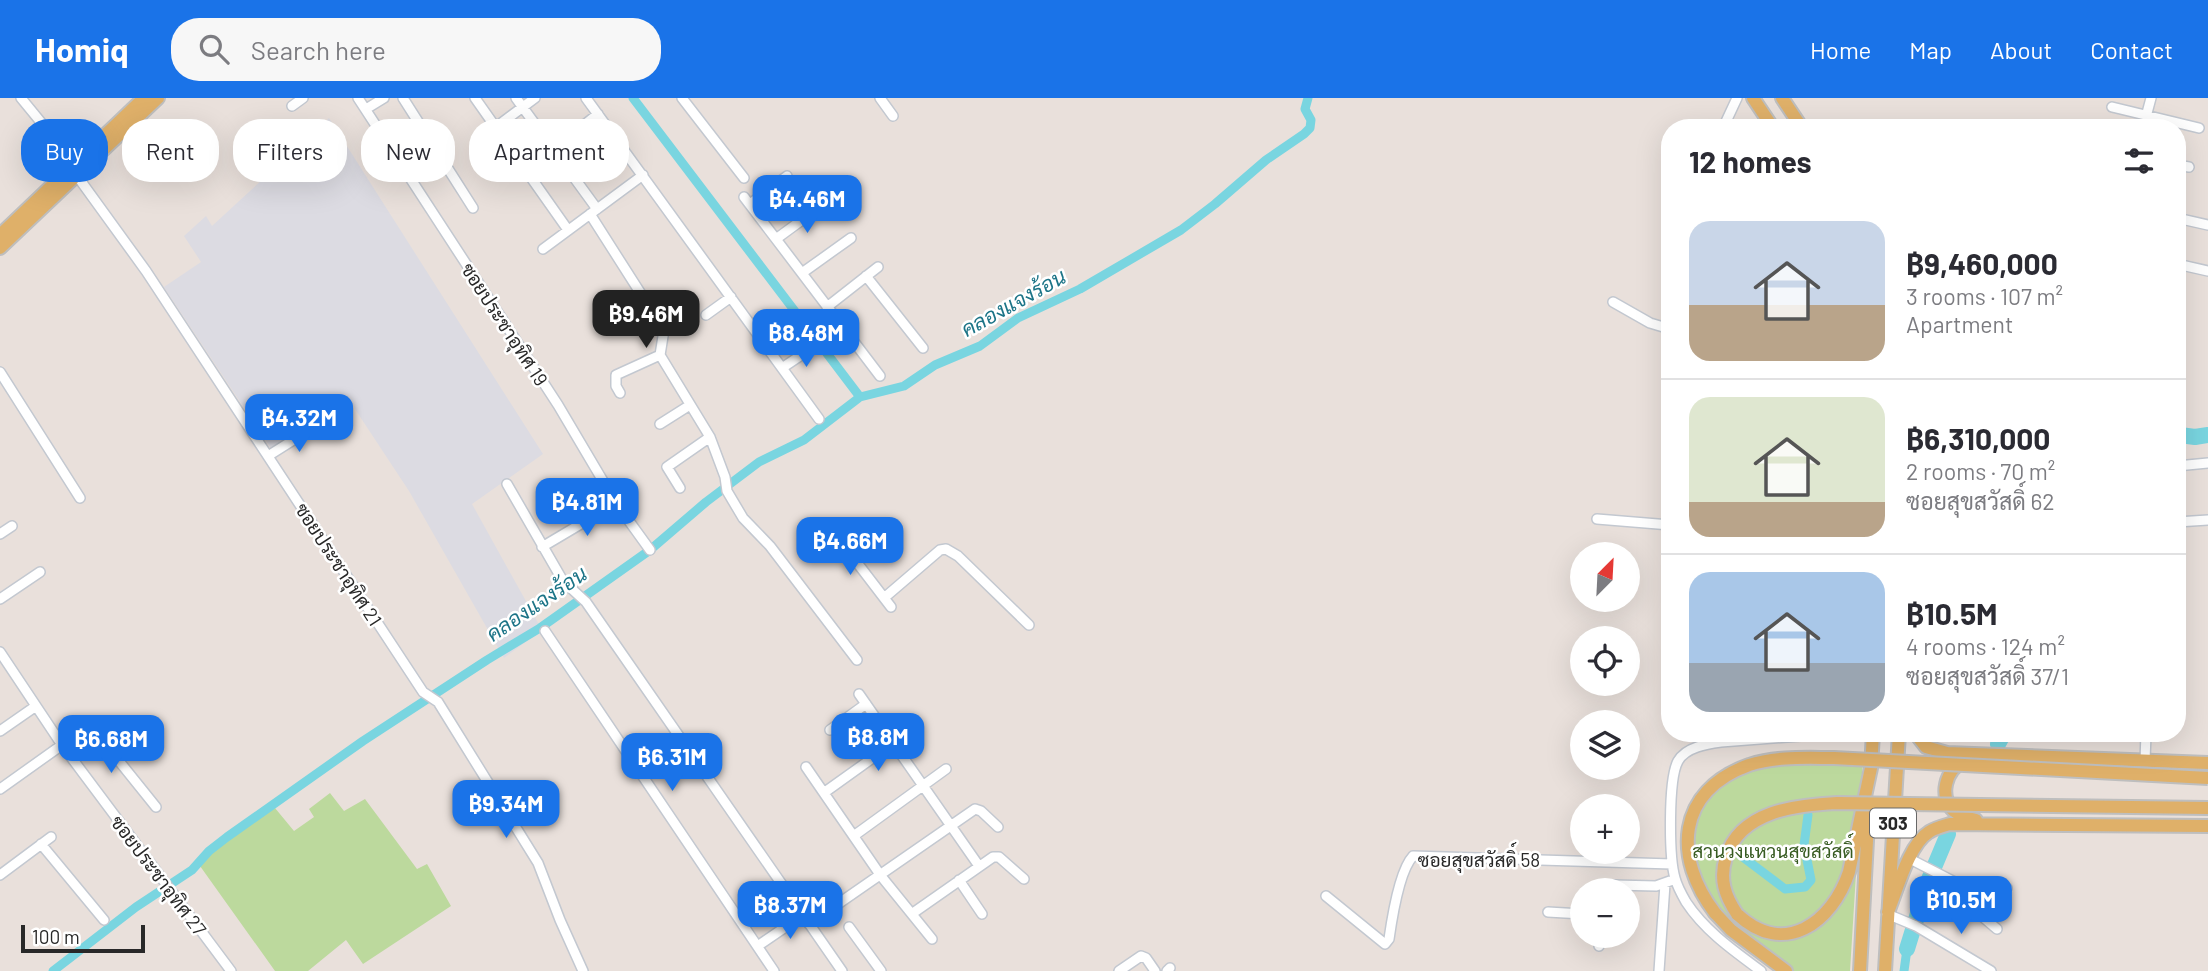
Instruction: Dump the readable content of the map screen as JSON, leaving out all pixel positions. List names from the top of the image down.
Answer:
{
  "streets": {
    "main road": ["303"],
    "street": [
      "ซอยประชาอุทิศ 19",
      "ซอยประชาอุทิศ 21",
      "ซอยสุขสวัสดิ์ 58",
      "ซอยประชาอุทิศ 27"
    ]
  },
  "water": ["คลองแจงร้อน"],
  "parks": ["สวนวงแหวนสุขสวัสดิ์"],
  "scale_bar": "100 m",
  "north": "top right",
  "page": {
    "header": "Homiq",
    "search": "Search here",
    "nav": [
      "Home",
      "Map",
      "About",
      "Contact"
    ],
    "chip": [
      "Buy",
      "Rent",
      "Filters",
      "New",
      "Apartment"
    ],
    "heading": "12 homes",
    "price": [
      "฿4.46M",
      "฿9.46M",
      "฿8.48M",
      "฿4.32M",
      "฿4.81M",
      "฿4.66M",
      "฿8.8M",
      "฿6.68M",
      "฿6.31M",
      "฿9.34M",
      "฿10.5M",
      "฿8.37M"
    ],
    "list": [
      {
        "name": "฿9,460,000",
        "note": "3 rooms · 107 m² · Apartment"
      },
      {
        "name": "฿6,310,000",
        "note": "2 rooms · 70 m² · ซอยสุขสวัสดิ์ 62"
      },
      {
        "name": "฿10.5M",
        "note": "4 rooms · 124 m² · ซอยสุขสวัสดิ์ 37/1"
      }
    ],
    "map_buttons": ["+", "−"],
    "scale": "100 m"
  }
}
